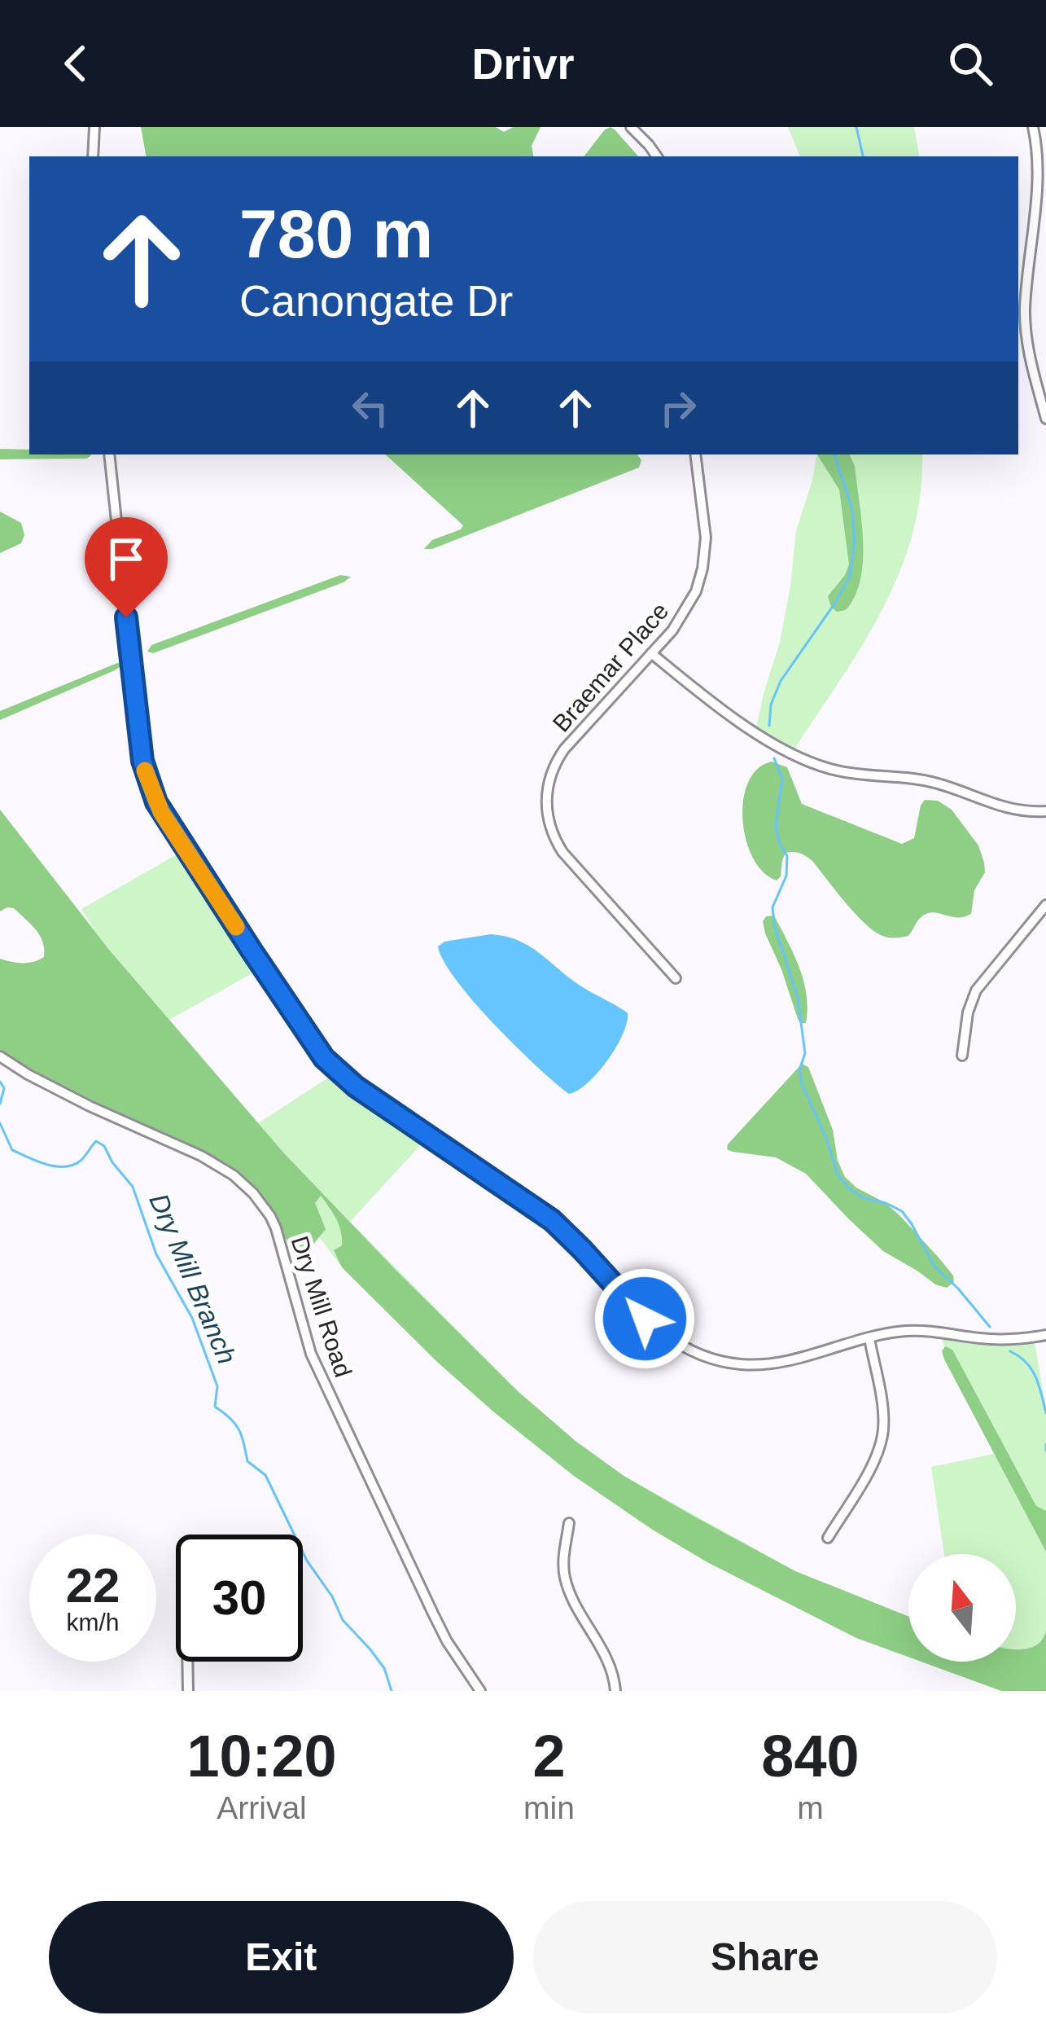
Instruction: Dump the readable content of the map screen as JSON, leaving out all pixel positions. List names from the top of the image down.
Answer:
{
  "streets": {
    "street": ["Braemar Place", "Dry Mill Road"]
  },
  "water": ["Dry Mill Branch"],
  "north": "top",
  "page": {
    "header": "Drivr",
    "turn": ["780 m", "Canongate Dr"],
    "speed": "22 km/h",
    "limit": "30",
    "eta": [
      "10:20",
      "Arrival",
      "2",
      "min",
      "840",
      "m"
    ],
    "buttons": ["Exit", "Share"]
  }
}
